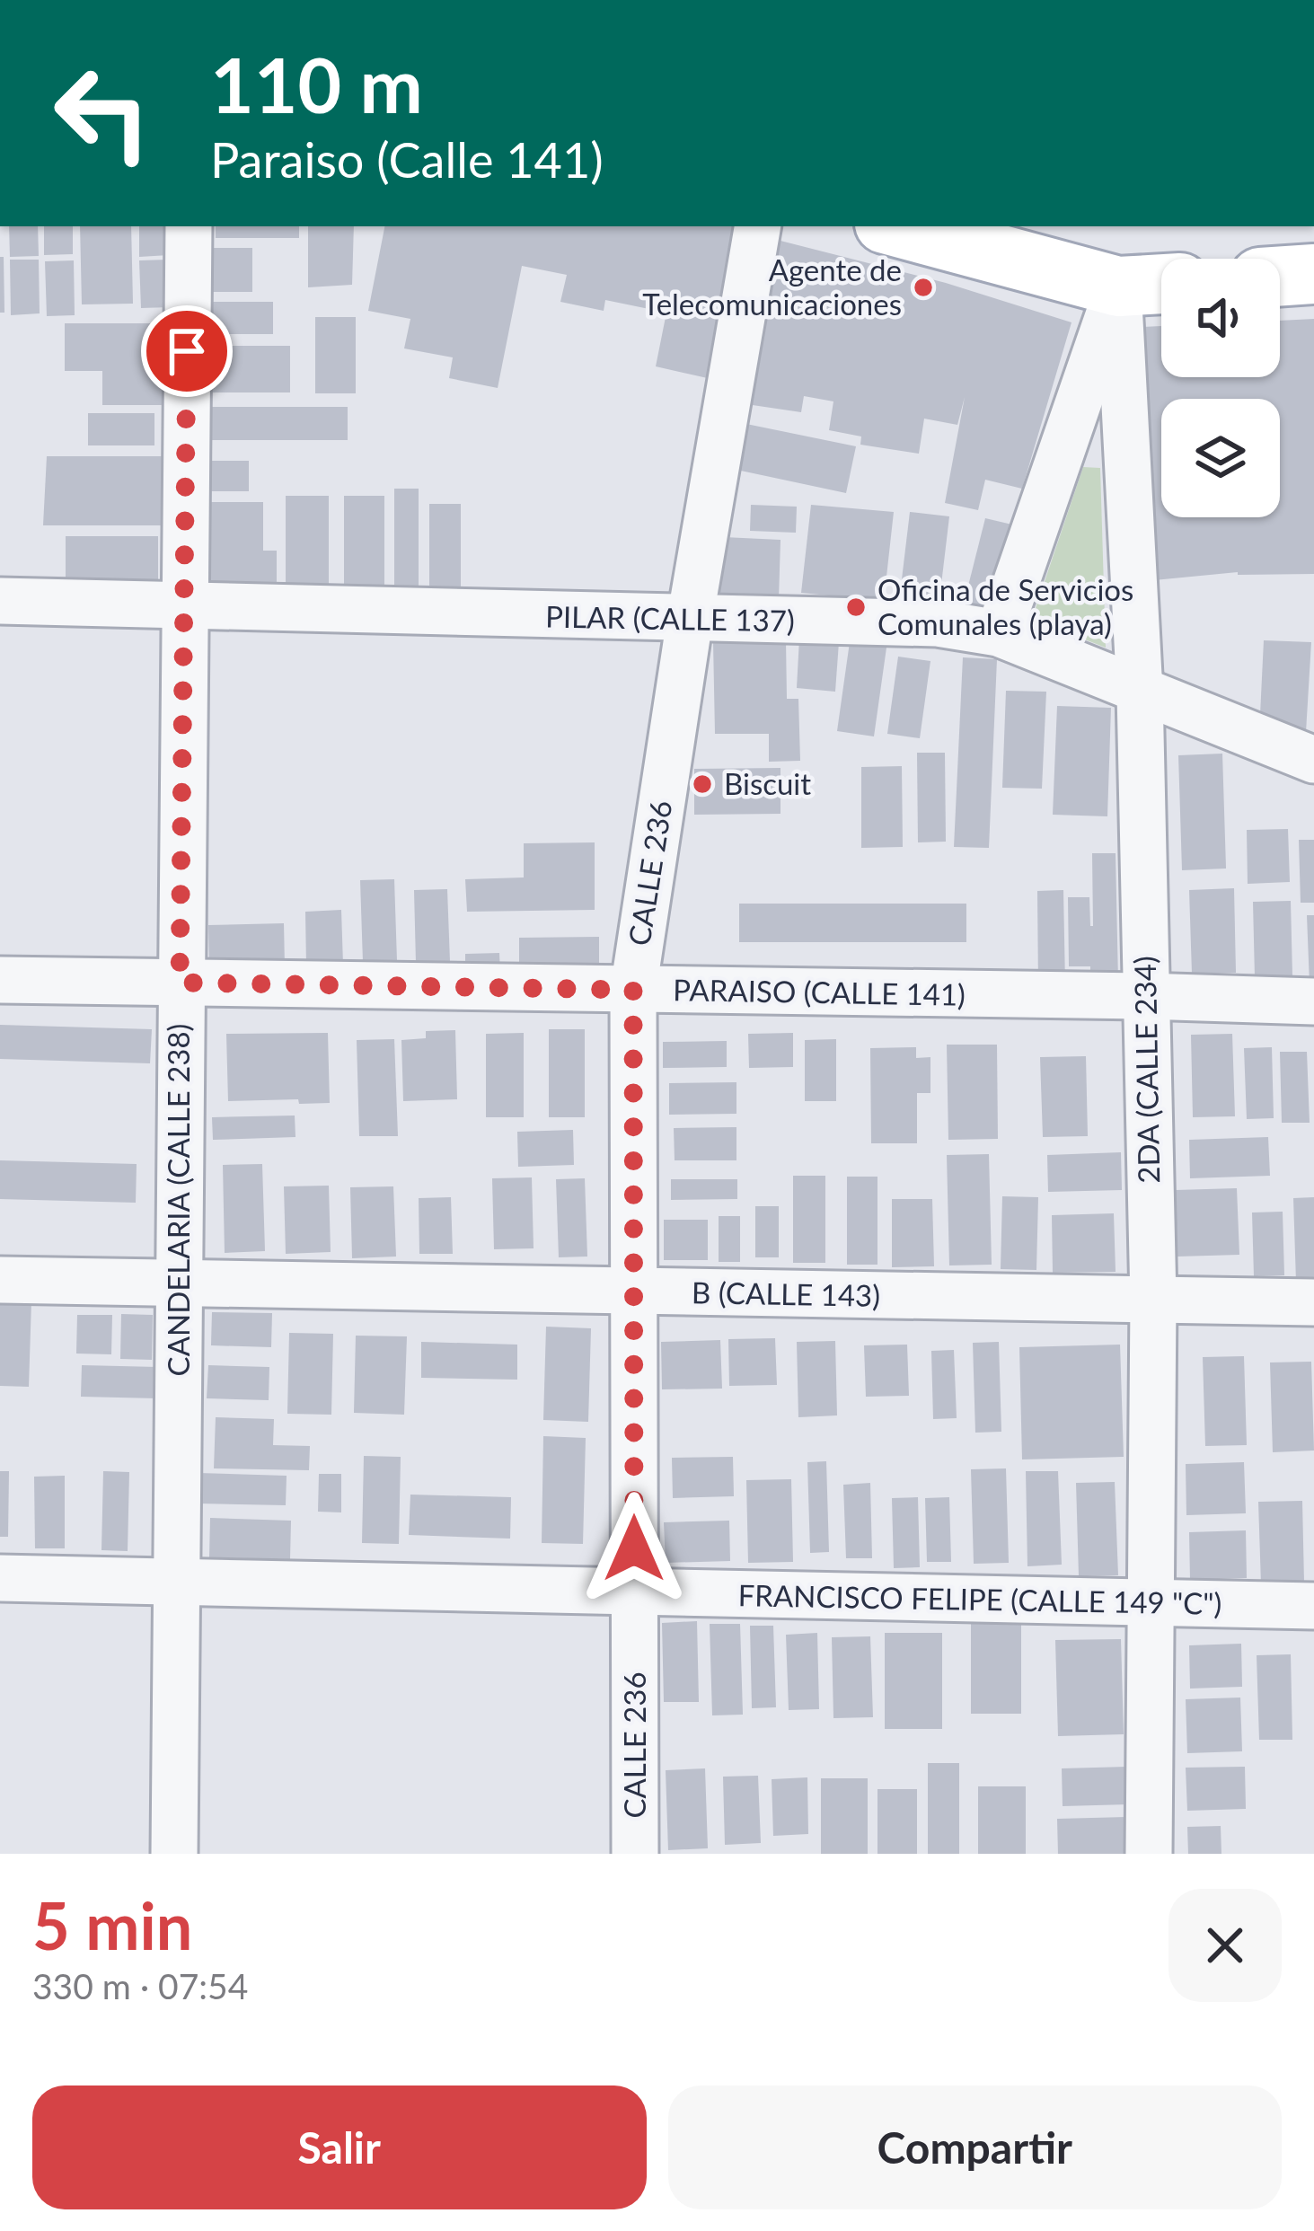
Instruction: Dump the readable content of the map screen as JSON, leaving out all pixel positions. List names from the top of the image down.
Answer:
{
  "streets": {
    "street": [
      "PILAR (CALLE 137)",
      "CALLE 236",
      "PARAISO (CALLE 141)",
      "2DA (CALLE 234)",
      "CANDELARIA (CALLE 238)",
      "B (CALLE 143)",
      "FRANCISCO FELIPE (CALLE 149 \"C\")"
    ]
  },
  "crossings": [
    ["PILAR (CALLE 137)", "CALLE 236"],
    ["PILAR (CALLE 137)", "2DA (CALLE 234)"],
    ["PILAR (CALLE 137)", "CANDELARIA (CALLE 238)"],
    ["CALLE 236", "PARAISO (CALLE 141)"],
    ["CALLE 236", "B (CALLE 143)"],
    ["CALLE 236", "FRANCISCO FELIPE (CALLE 149 \"C\")"],
    ["PARAISO (CALLE 141)", "2DA (CALLE 234)"],
    ["PARAISO (CALLE 141)", "CANDELARIA (CALLE 238)"],
    ["2DA (CALLE 234)", "B (CALLE 143)"],
    ["2DA (CALLE 234)", "FRANCISCO FELIPE (CALLE 149 \"C\")"],
    ["CANDELARIA (CALLE 238)", "B (CALLE 143)"],
    ["CANDELARIA (CALLE 238)", "FRANCISCO FELIPE (CALLE 149 \"C\")"]
  ],
  "places": ["Agente de Telecomunicaciones", "Oficina de Servicios Comunales (playa)", "Biscuit"],
  "page": {
    "turn": ["110 m", "Paraiso (Calle 141)"],
    "heading": ["5 min", "330 m · 07:54"],
    "buttons": ["Salir", "Compartir"]
  }
}
